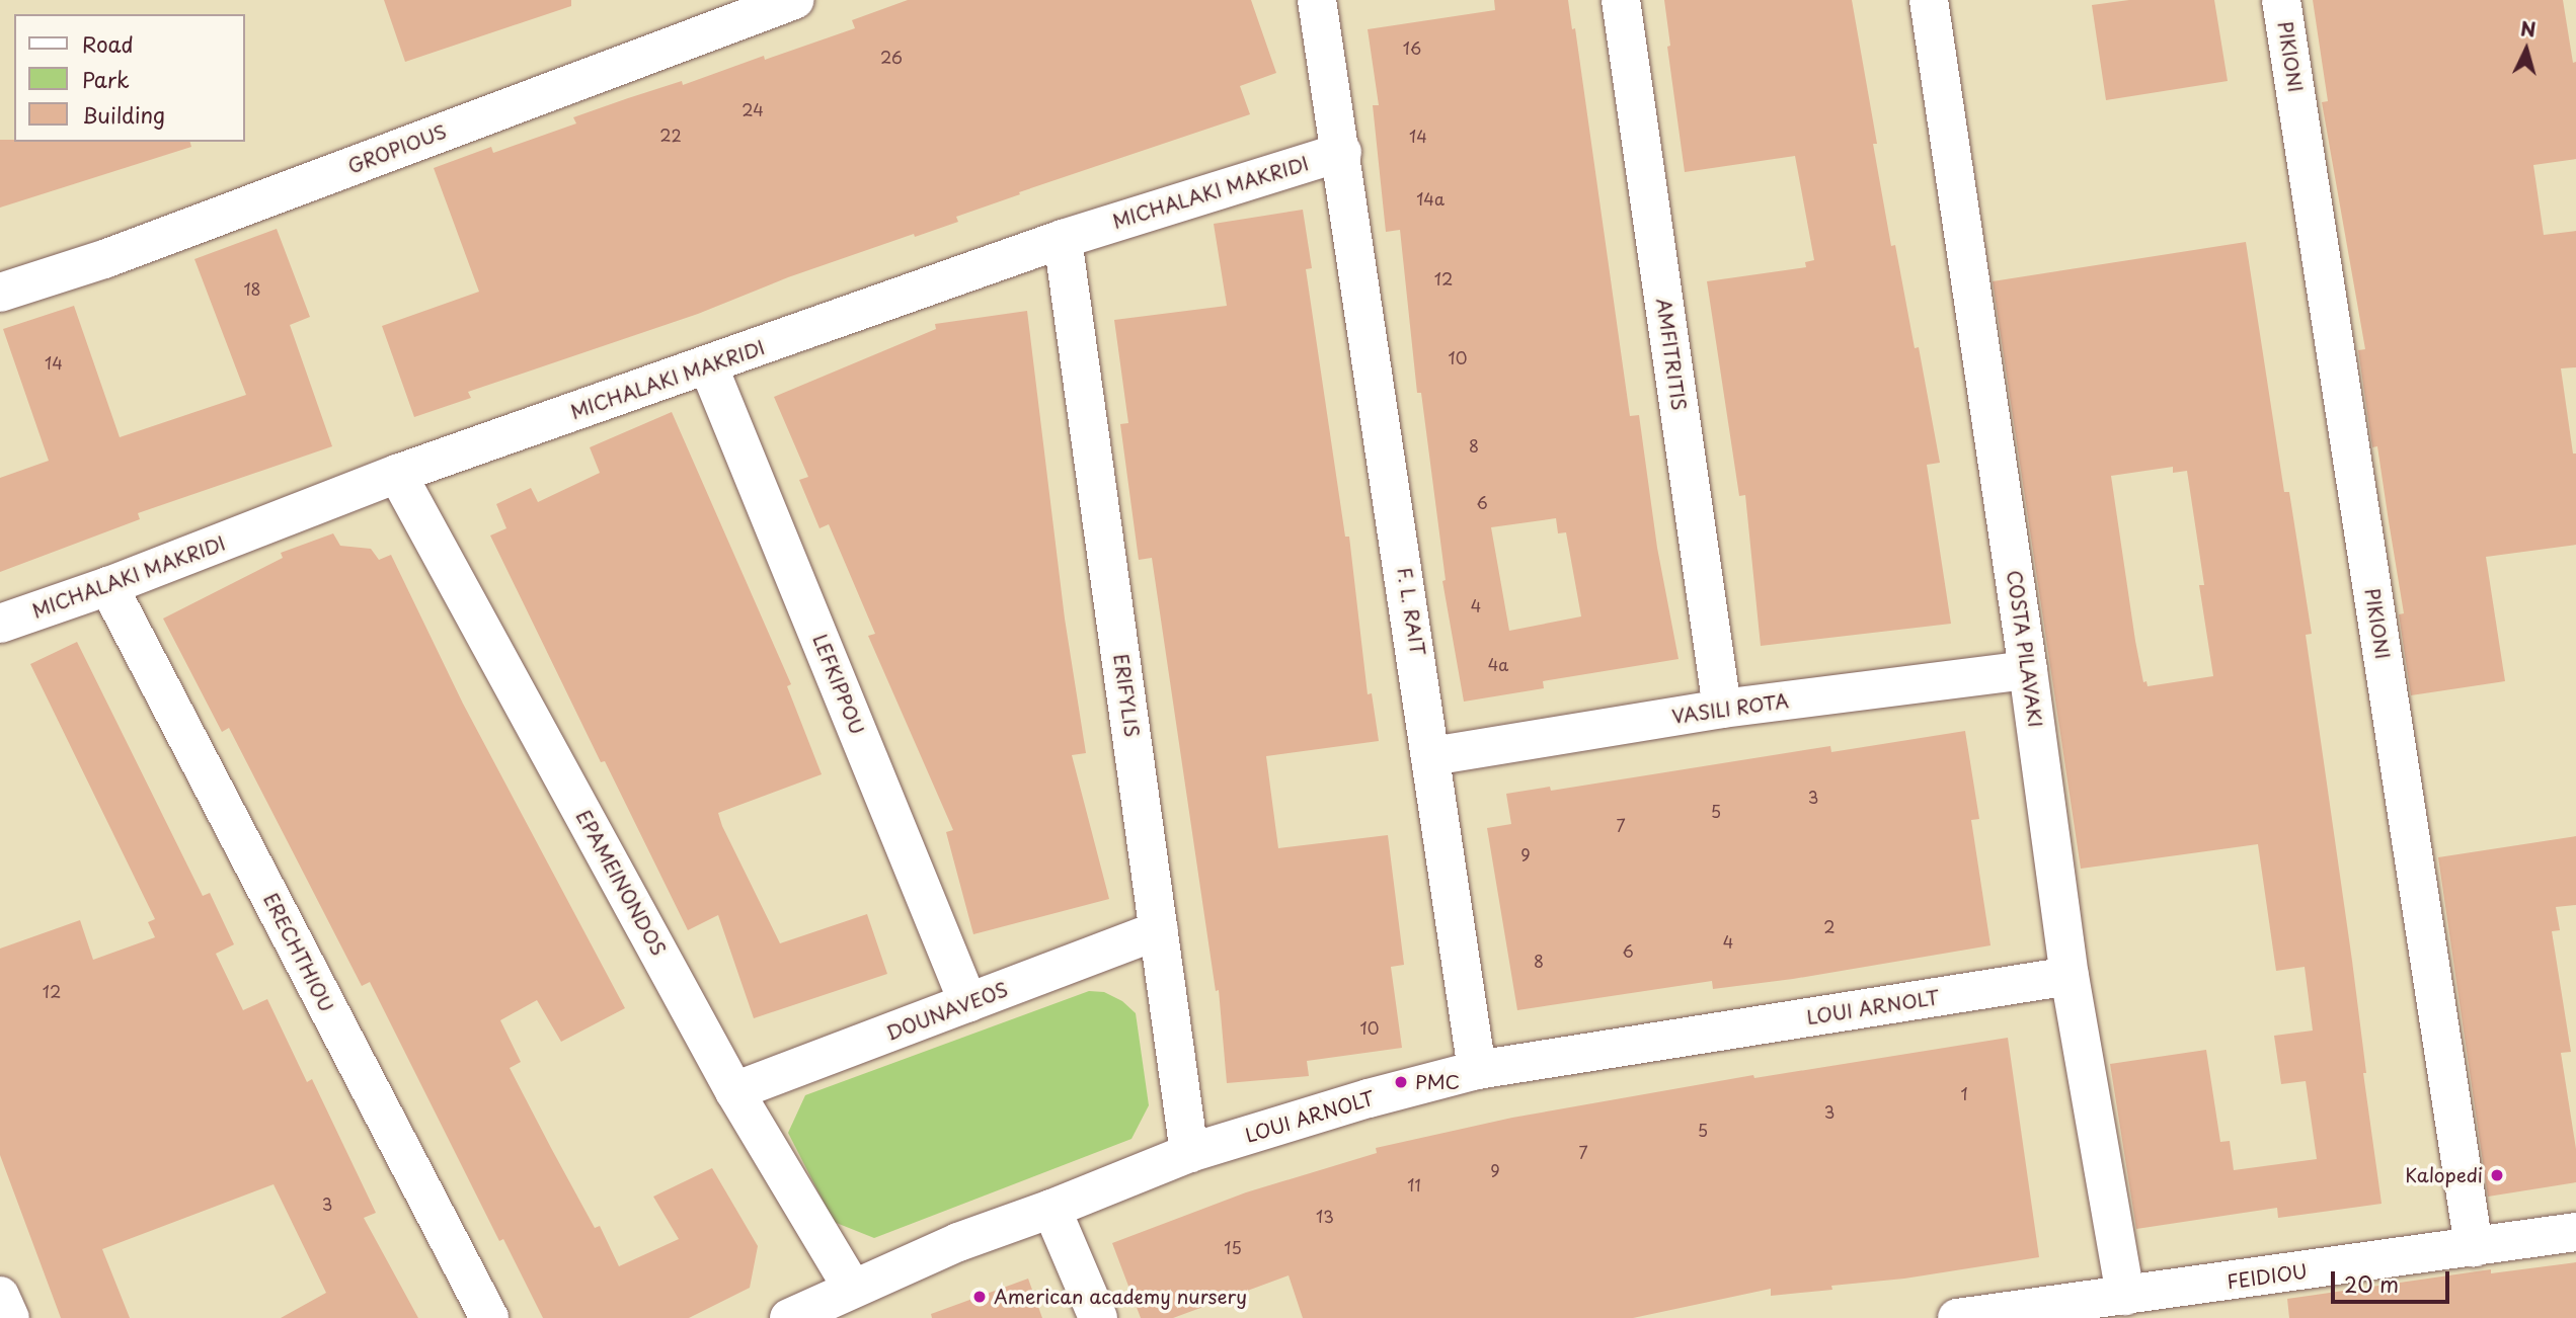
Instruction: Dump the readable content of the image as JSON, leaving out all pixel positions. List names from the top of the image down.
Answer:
{
  "streets": {
    "street": [
      "PIKIONI",
      "GROPIOUS",
      "MICHALAKI MAKRIDI",
      "AMFITRITIS",
      "F. L. RAIT",
      "COSTA PILAVAKI",
      "LEFKIPPOU",
      "ERIFYLIS",
      "VASILI ROTA",
      "EPAMEINONDOS",
      "ERECHTHIOU",
      "LOUI ARNOLT",
      "DOUNAVEOS",
      "FEIDIOU"
    ]
  },
  "crossings": [
    ["PIKIONI", "FEIDIOU"],
    ["MICHALAKI MAKRIDI", "F. L. RAIT"],
    ["MICHALAKI MAKRIDI", "LEFKIPPOU"],
    ["MICHALAKI MAKRIDI", "ERIFYLIS"],
    ["MICHALAKI MAKRIDI", "EPAMEINONDOS"],
    ["MICHALAKI MAKRIDI", "ERECHTHIOU"],
    ["AMFITRITIS", "VASILI ROTA"],
    ["F. L. RAIT", "VASILI ROTA"],
    ["F. L. RAIT", "LOUI ARNOLT"],
    ["COSTA PILAVAKI", "VASILI ROTA"],
    ["COSTA PILAVAKI", "LOUI ARNOLT"],
    ["COSTA PILAVAKI", "FEIDIOU"],
    ["LEFKIPPOU", "DOUNAVEOS"],
    ["ERIFYLIS", "LOUI ARNOLT"],
    ["ERIFYLIS", "DOUNAVEOS"],
    ["EPAMEINONDOS", "LOUI ARNOLT"],
    ["EPAMEINONDOS", "DOUNAVEOS"]
  ],
  "places": ["PMC", "Kalopedi", "American academy nursery"],
  "house_numbers": [
    "16",
    "26",
    "24",
    "22",
    "14",
    "14a",
    "12",
    "18",
    "10",
    "14",
    "8",
    "6",
    "4",
    "4a",
    "3",
    "5",
    "7",
    "9",
    "2",
    "4",
    "6",
    "8",
    "12",
    "10",
    "1",
    "3",
    "5",
    "7",
    "9",
    "11",
    "3",
    "13",
    "15"
  ],
  "legend": ["Road", "Park", "Building"],
  "scale_bar": "20 m",
  "north": "top"
}
